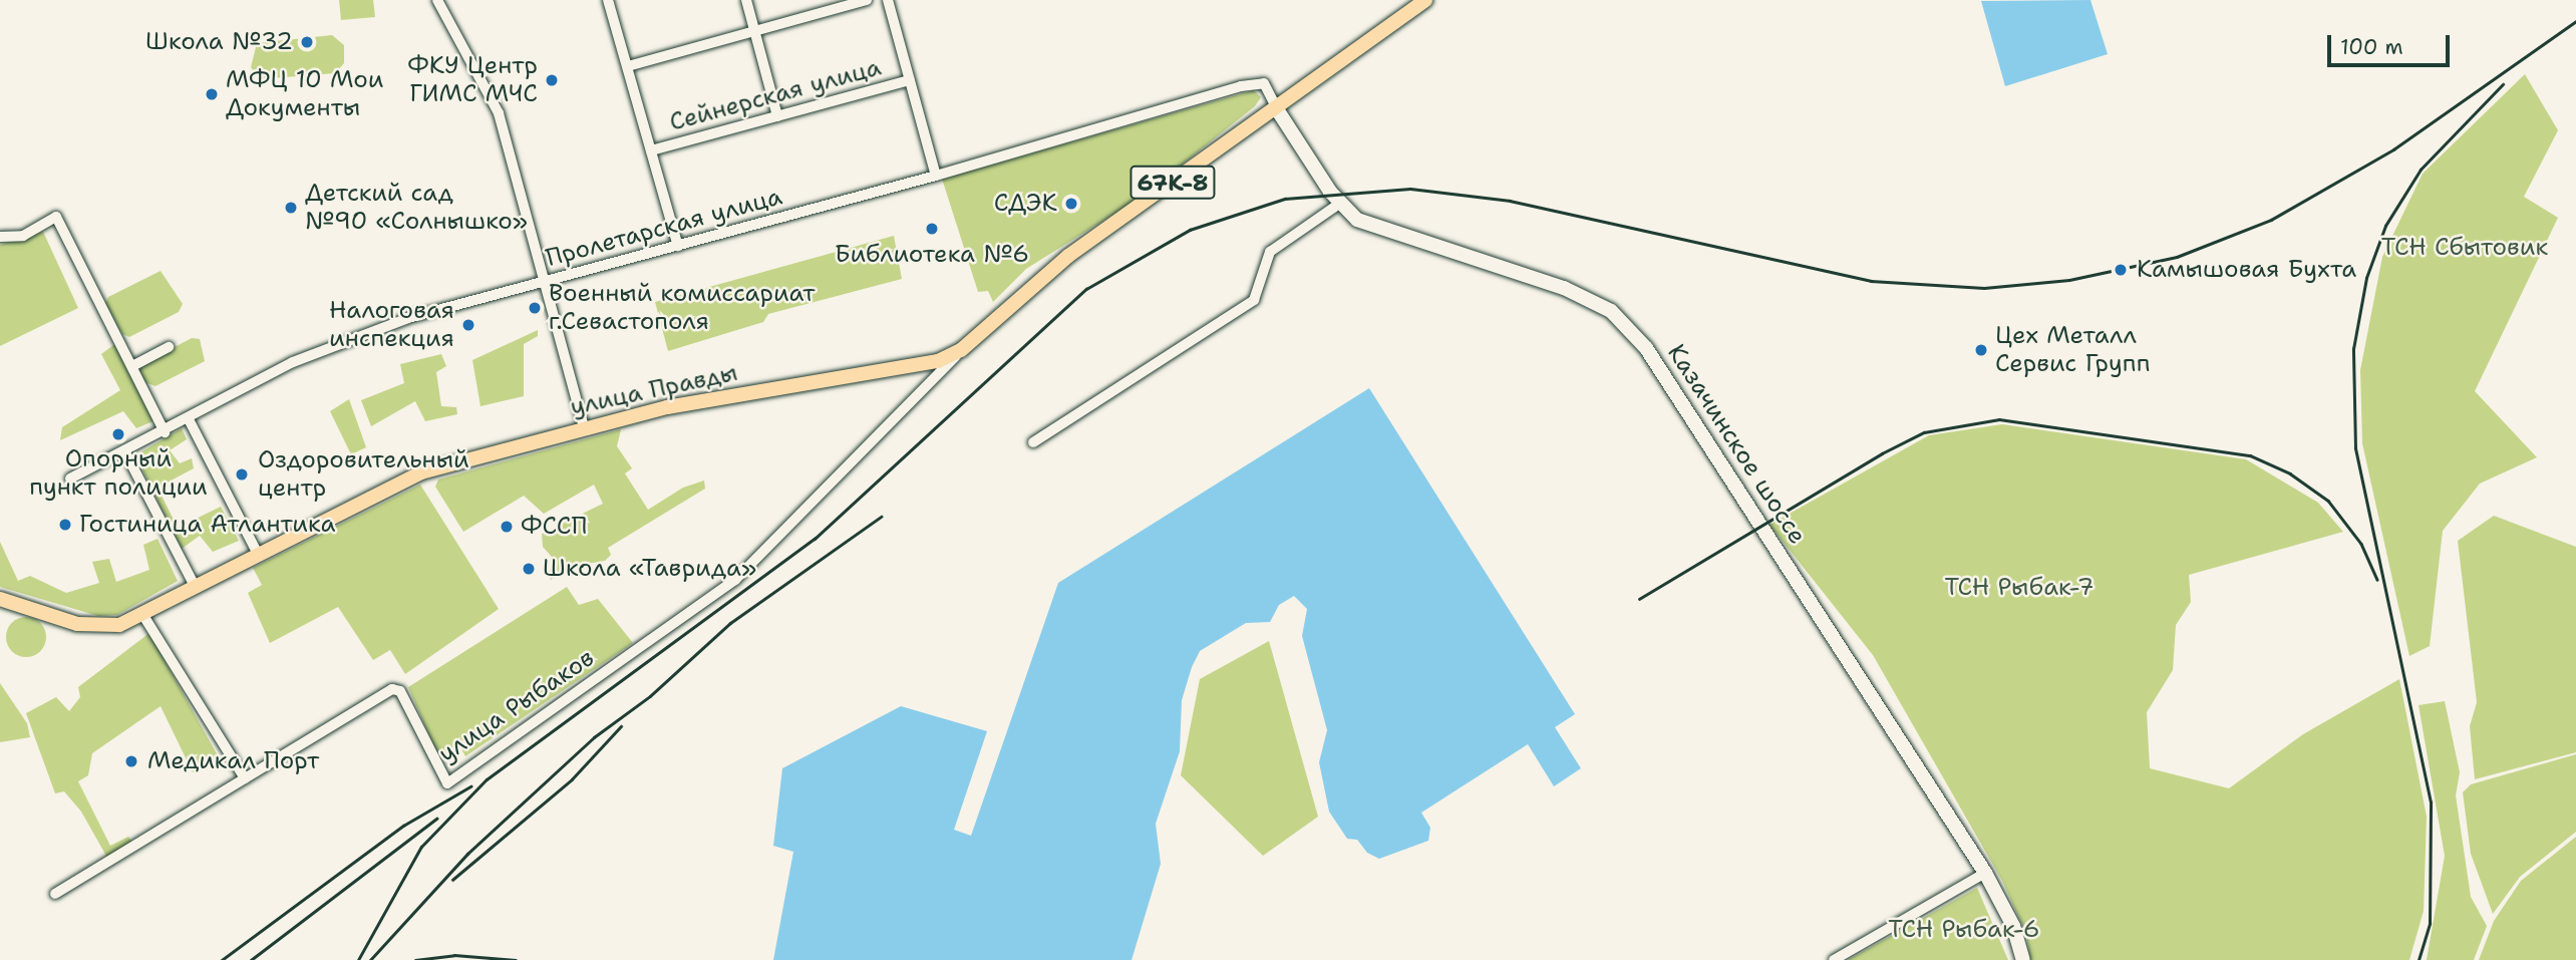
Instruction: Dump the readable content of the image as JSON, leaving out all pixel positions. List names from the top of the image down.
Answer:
{
  "streets": {
    "main road": ["67К-8", "улица Правды", "Казачинское шоссе"],
    "street": ["Сейнерская улица", "Пролетарская улица", "улица Рыбаков"]
  },
  "crossings": [
    ["67К-8", "Пролетарская улица"],
    ["67К-8", "улица Правды"],
    ["67К-8", "Казачинское шоссе"],
    ["Пролетарская улица", "улица Правды"],
    ["Пролетарская улица", "Казачинское шоссе"],
    ["улица Правды", "Казачинское шоссе"],
    ["улица Правды", "улица Рыбаков"]
  ],
  "parks": ["ТСН Сбытовик", "ТСН Рыбак-7", "ТСН Рыбак-6"],
  "places": [
    "Школа №32",
    "ФКУ Центр ГИМС МЧС",
    "МФЦ 10 Мои Документы",
    "СДЭК",
    "Детский сад №90 «Солнышко»",
    "Библиотека №6",
    "Камышовая Бухта",
    "Военный комиссариат г.Севастополя",
    "Налоговая инспекция",
    "Цех Металл Сервис Групп",
    "Опорный пункт полиции",
    "Оздоровительный центр",
    "Гостиница Атлантика",
    "ФССП",
    "Школа «Таврида»",
    "Медикал Порт"
  ],
  "scale_bar": "100 m"
}
